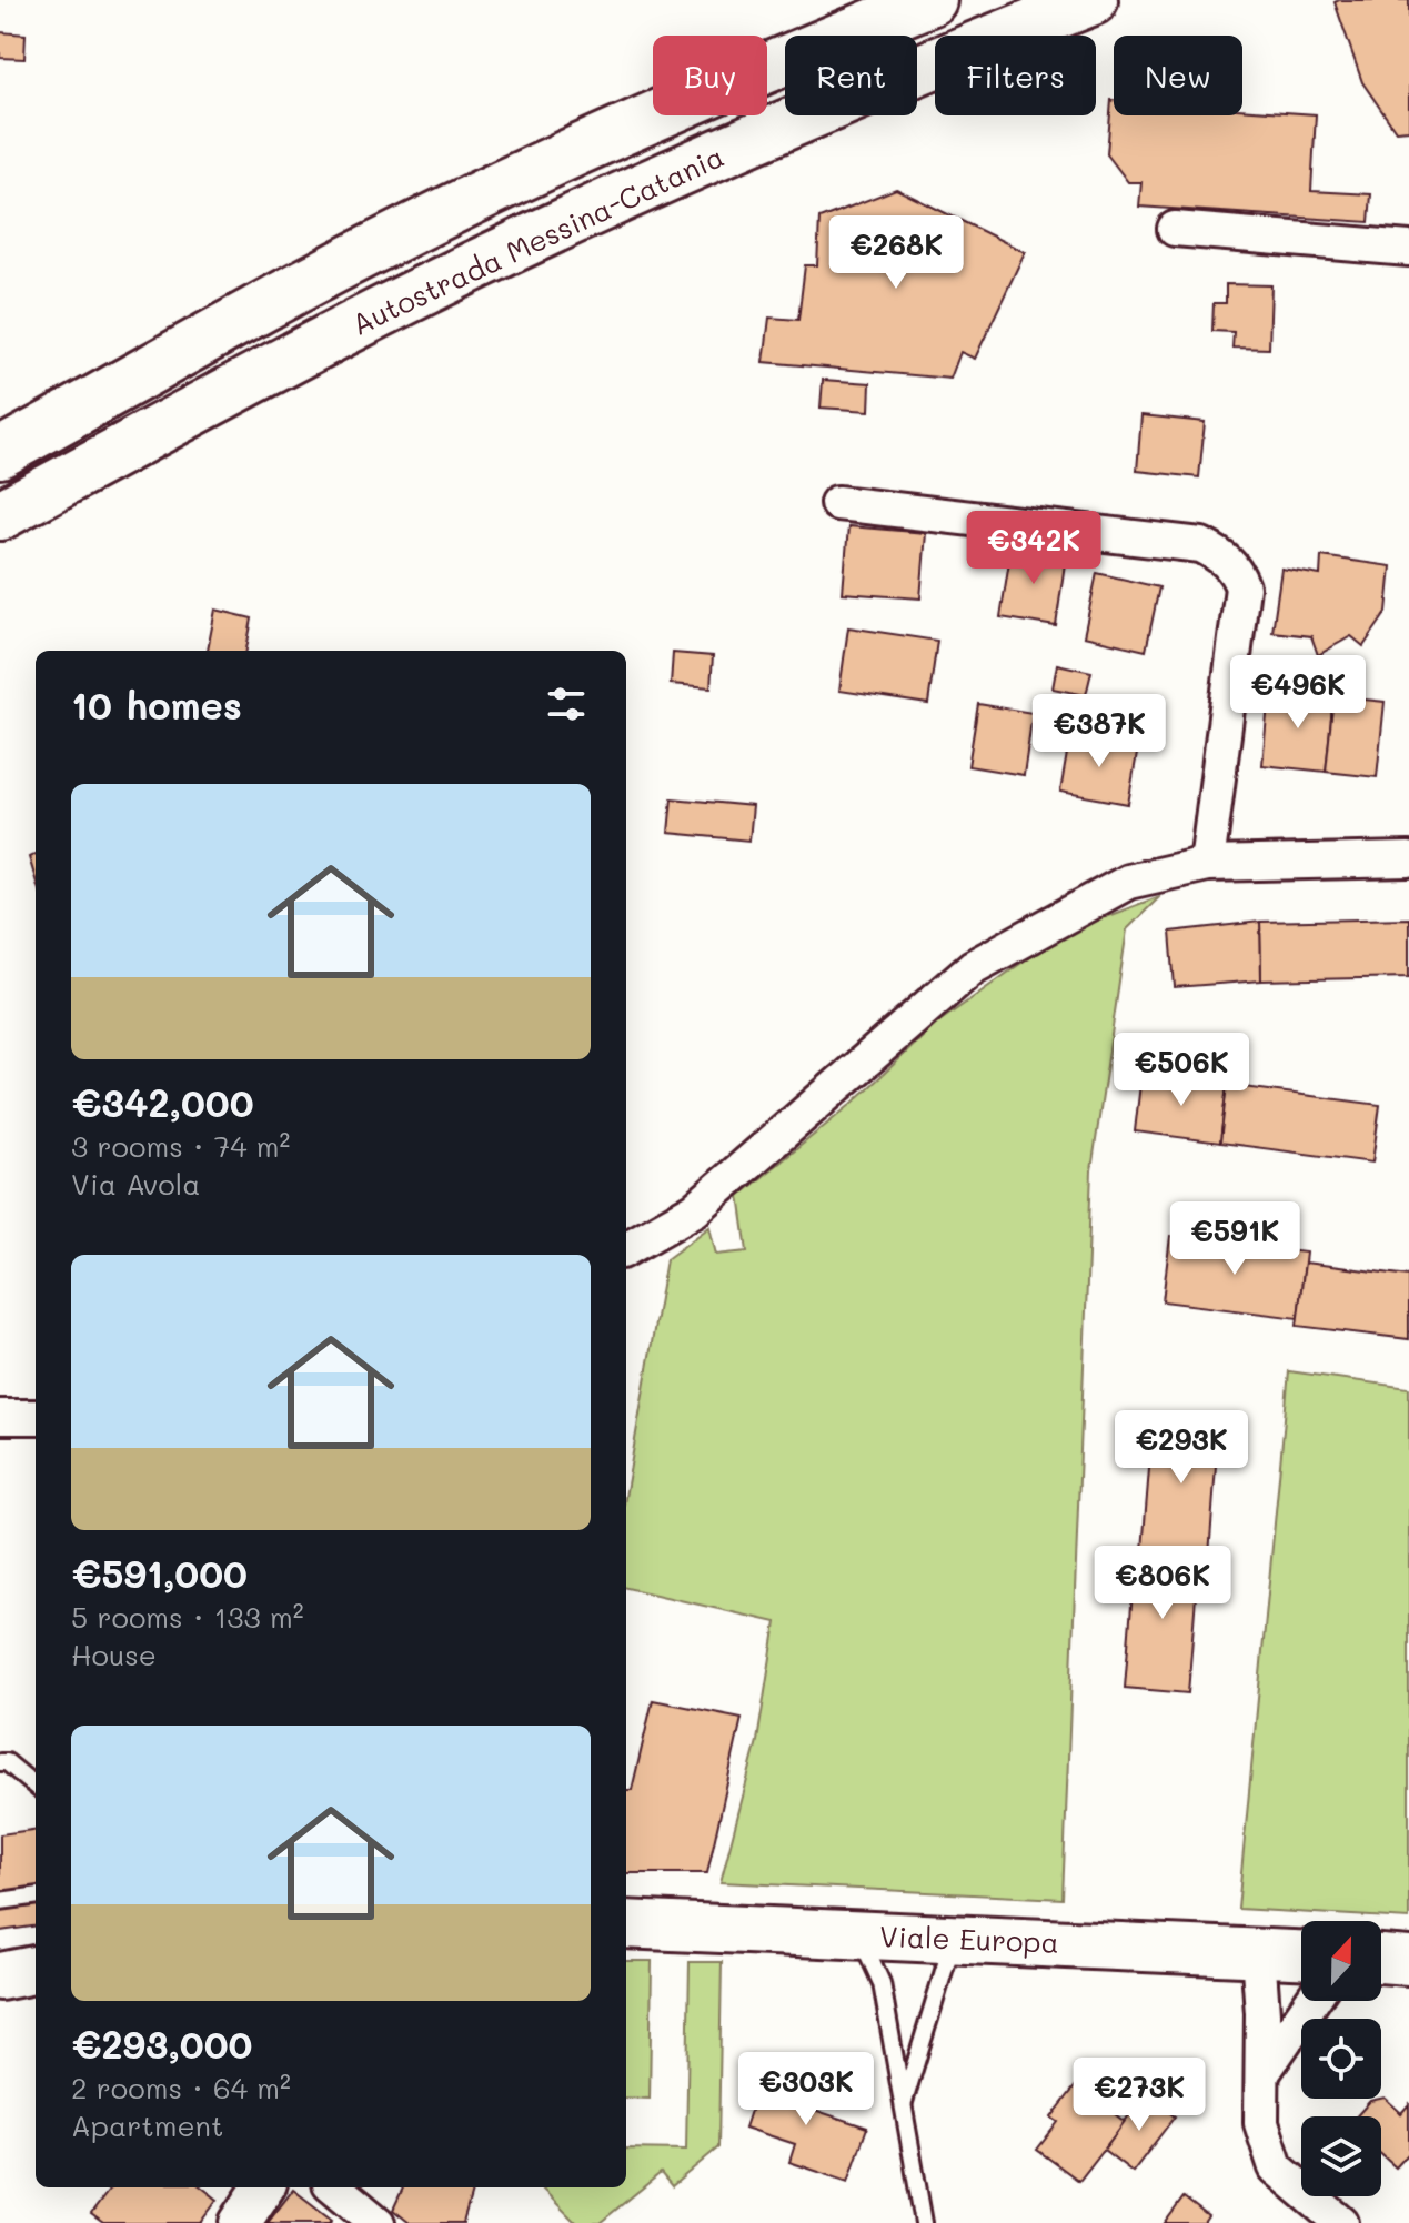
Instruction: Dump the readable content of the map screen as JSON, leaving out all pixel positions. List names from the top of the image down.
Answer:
{
  "streets": {
    "highway": ["Autostrada Messina-Catania"],
    "main road": ["Viale Europa"]
  },
  "north": "top",
  "page": {
    "chip": [
      "Buy",
      "Rent",
      "Filters",
      "New"
    ],
    "price": [
      "€268K",
      "€342K",
      "€496K",
      "€387K",
      "€506K",
      "€591K",
      "€293K",
      "€806K",
      "€303K",
      "€273K"
    ],
    "heading": "10 homes",
    "list": [
      {
        "name": "€342,000",
        "note": "3 rooms · 74 m² · Via Avola"
      },
      {
        "name": "€591,000",
        "note": "5 rooms · 133 m² · House"
      },
      {
        "name": "€293,000",
        "note": "2 rooms · 64 m² · Apartment"
      }
    ]
  }
}
